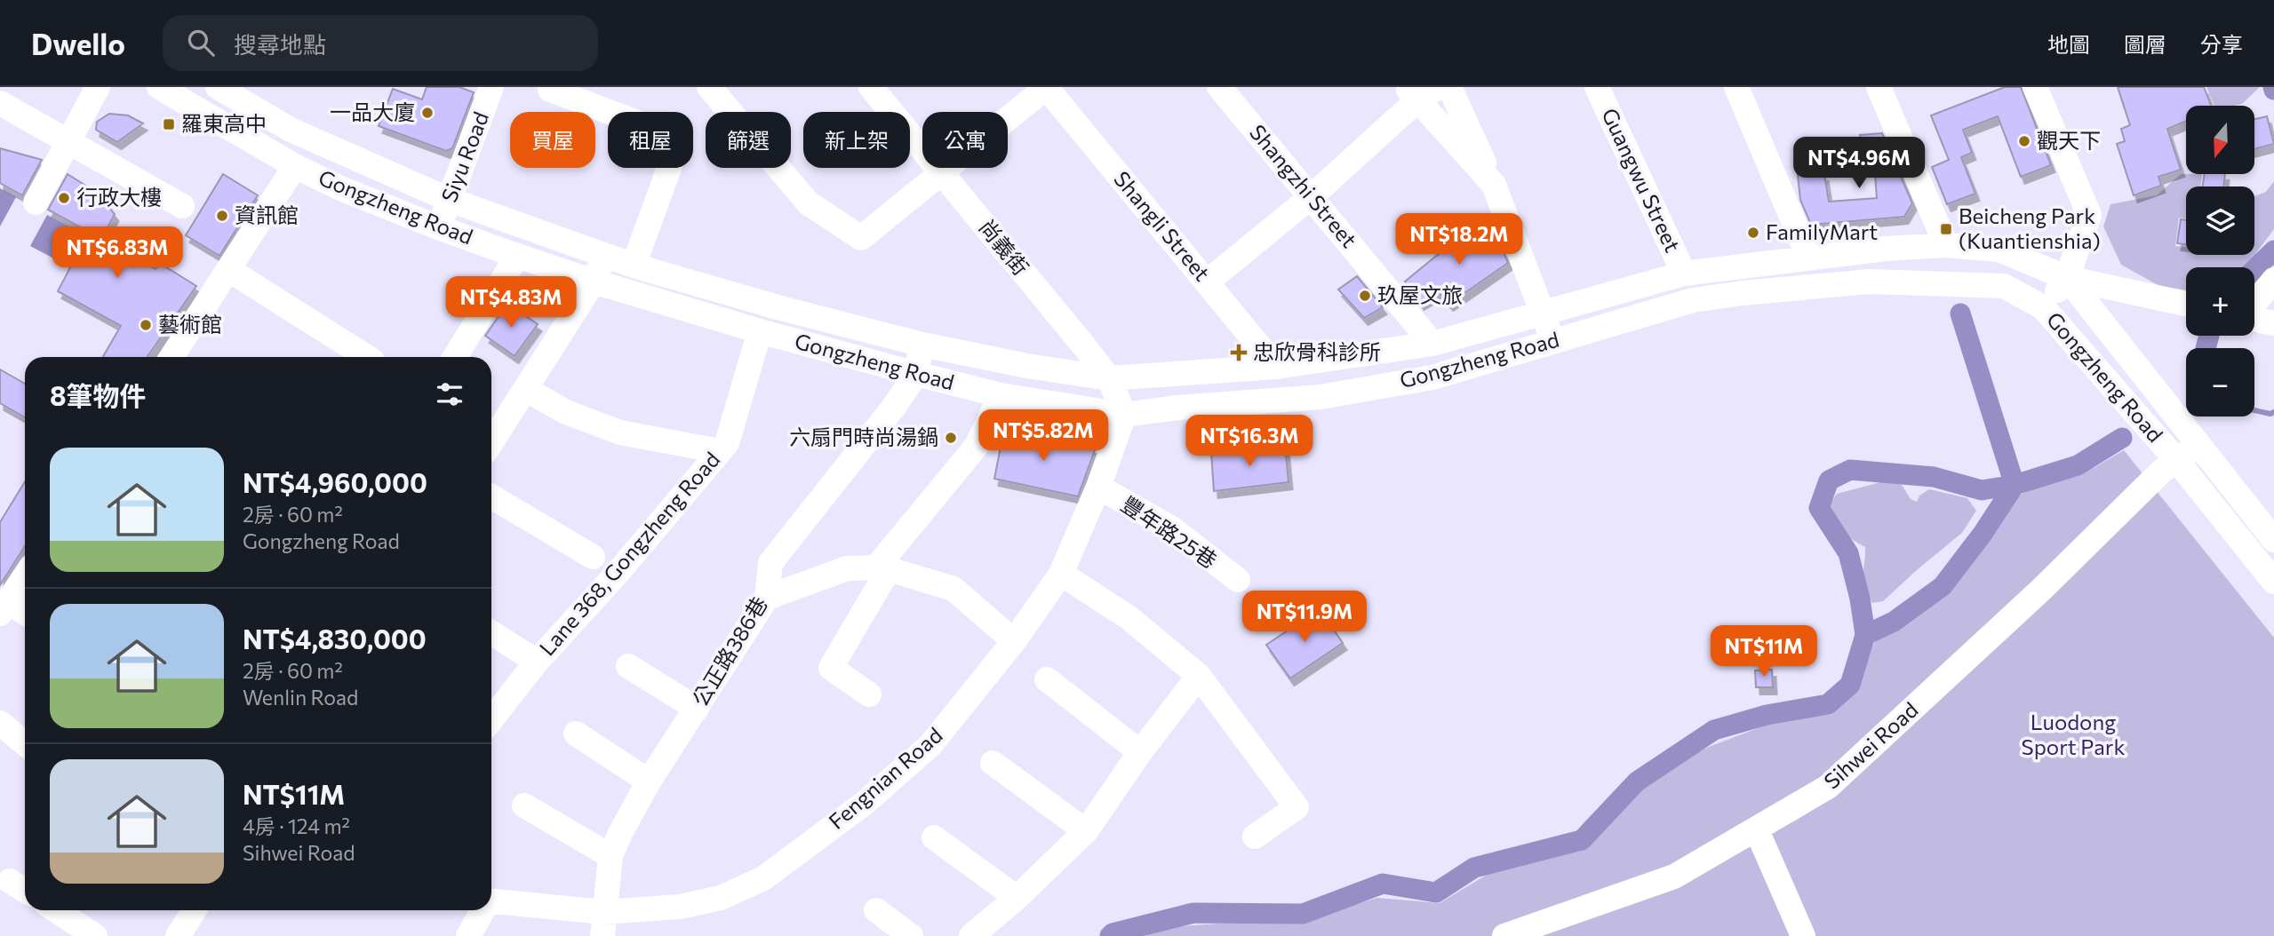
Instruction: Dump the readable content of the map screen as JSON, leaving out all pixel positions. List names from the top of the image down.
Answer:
{
  "streets": {
    "street": [
      "Siyu Road",
      "Guangwu Street",
      "Shangzhi Street",
      "Gongzheng Road",
      "Shangli Street",
      "尚義街",
      "豐年路25巷",
      "Lane 368, Gongzheng Road",
      "公正路386巷",
      "Sihwei Road",
      "Fengnian Road"
    ]
  },
  "crossings": [
    ["Siyu Road", "Gongzheng Road"],
    ["Guangwu Street", "Gongzheng Road"],
    ["Shangzhi Street", "Gongzheng Road"],
    ["Gongzheng Road", "Shangli Street"],
    ["Gongzheng Road", "尚義街"],
    ["Gongzheng Road", "Lane 368, Gongzheng Road"],
    ["Gongzheng Road", "公正路386巷"],
    ["Gongzheng Road", "Sihwei Road"],
    ["Gongzheng Road", "Fengnian Road"],
    ["尚義街", "Fengnian Road"],
    ["豐年路25巷", "Fengnian Road"],
    ["公正路386巷", "Fengnian Road"]
  ],
  "parks": ["Luodong Sport Park"],
  "places": {
    "other": [
      "一品大廈",
      "觀天下",
      "行政大樓",
      "資訊館",
      "FamilyMart",
      "玖屋文旅",
      "藝術館",
      "六扇門時尚湯鍋"
    ],
    "transit": ["羅東高中", "Beicheng Park (Kuantienshia)"],
    "health": ["忠欣骨科診所"]
  },
  "north": "bottom",
  "page": {
    "header": "Dwello",
    "search": "搜尋地點",
    "nav": ["地圖", "圖層", "分享"],
    "map_buttons": ["+", "−"],
    "chip": [
      "買屋",
      "租屋",
      "篩選",
      "新上架",
      "公寓"
    ],
    "price": [
      "NT$4.96M",
      "NT$18.2M",
      "NT$6.83M",
      "NT$4.83M",
      "NT$5.82M",
      "NT$16.3M",
      "NT$11.9M",
      "NT$11M"
    ],
    "heading": "8筆物件",
    "list": [
      {
        "name": "NT$4,960,000",
        "note": "2房 · 60 m² · Gongzheng Road"
      },
      {
        "name": "NT$4,830,000",
        "note": "2房 · 60 m² · Wenlin Road"
      },
      {
        "name": "NT$11M",
        "note": "4房 · 124 m² · Sihwei Road"
      }
    ]
  }
}
